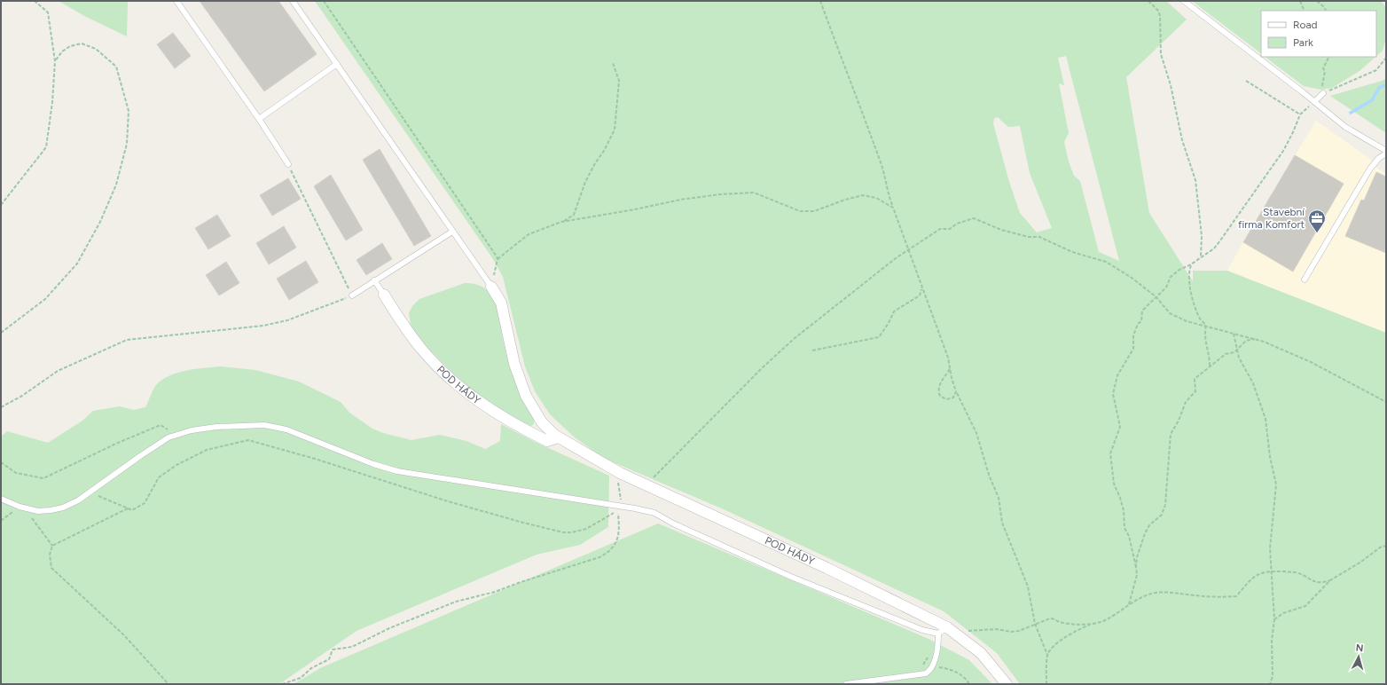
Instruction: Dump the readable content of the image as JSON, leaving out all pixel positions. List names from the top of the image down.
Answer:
{
  "streets": {
    "street": ["POD HÁDY"]
  },
  "places": {
    "office": ["Stavební firma Komfort"]
  },
  "legend": ["Road", "Park"],
  "north": "top"
}
